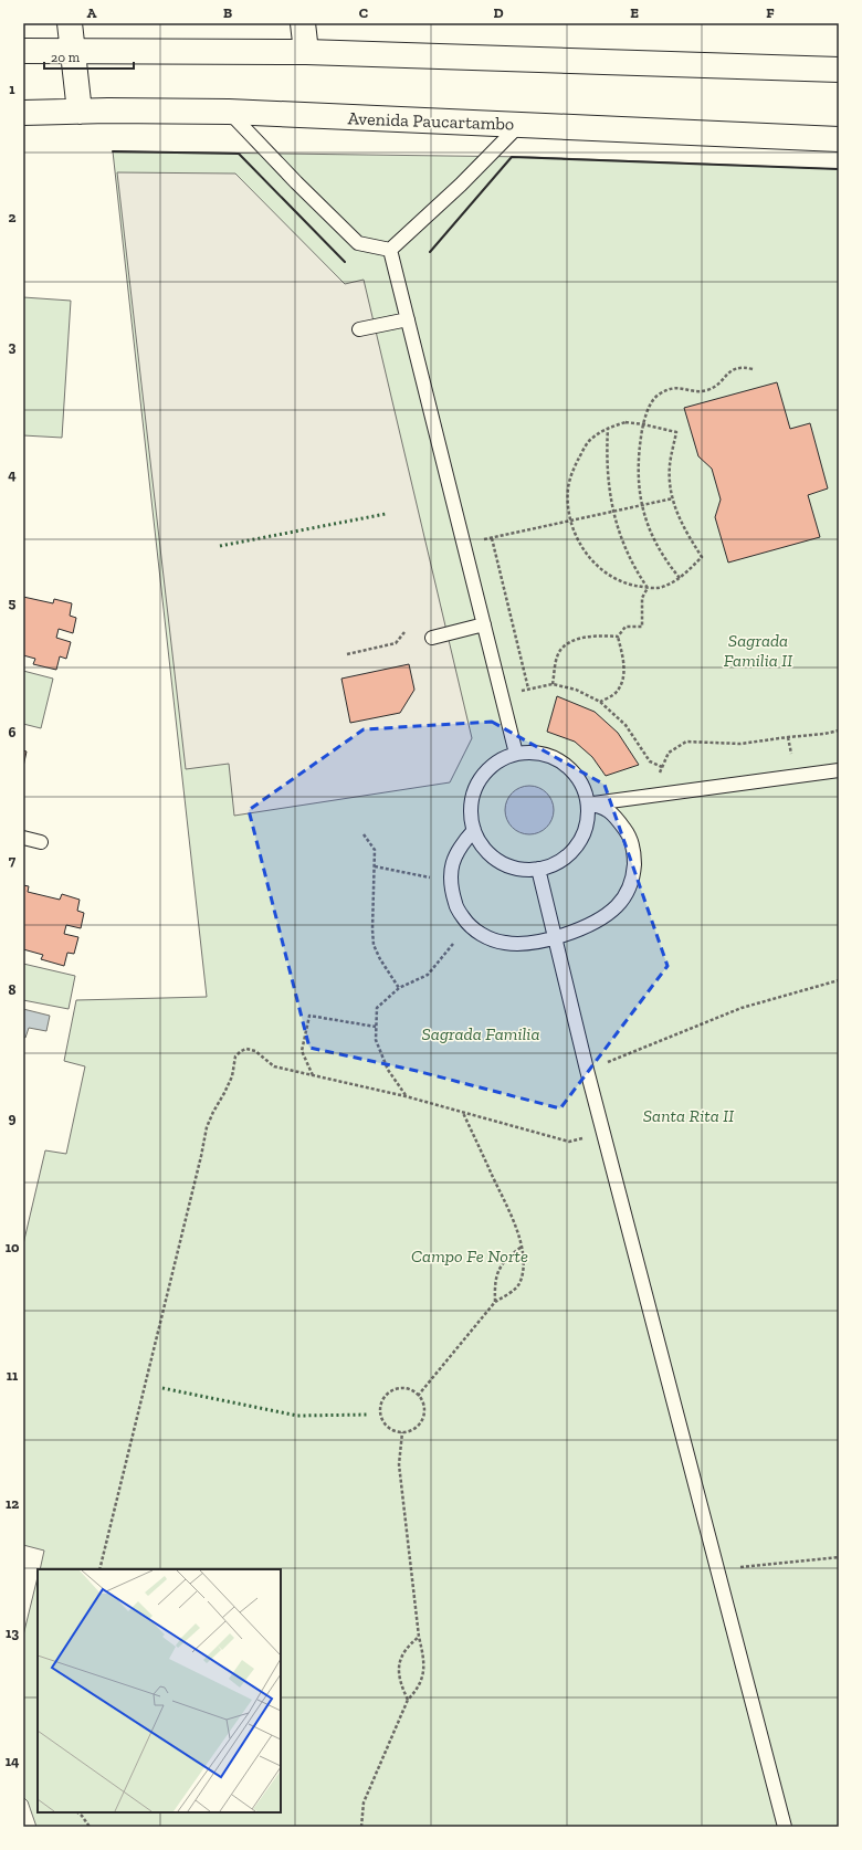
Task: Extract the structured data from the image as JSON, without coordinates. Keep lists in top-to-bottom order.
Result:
{
  "streets": {
    "main road": ["Avenida Paucartambo"]
  },
  "parks": [
    "Sagrada Familia II",
    "Sagrada Familia",
    "Santa Rita II",
    "Campo Fe Norte"
  ],
  "scale_bar": "20 m",
  "grid": {
    "columns": [
      "A",
      "B",
      "C",
      "D",
      "E",
      "F"
    ],
    "rows": [
      "1",
      "2",
      "3",
      "4",
      "5",
      "6",
      "7",
      "8",
      "9",
      "10",
      "11",
      "12",
      "13",
      "14"
    ]
  }
}
